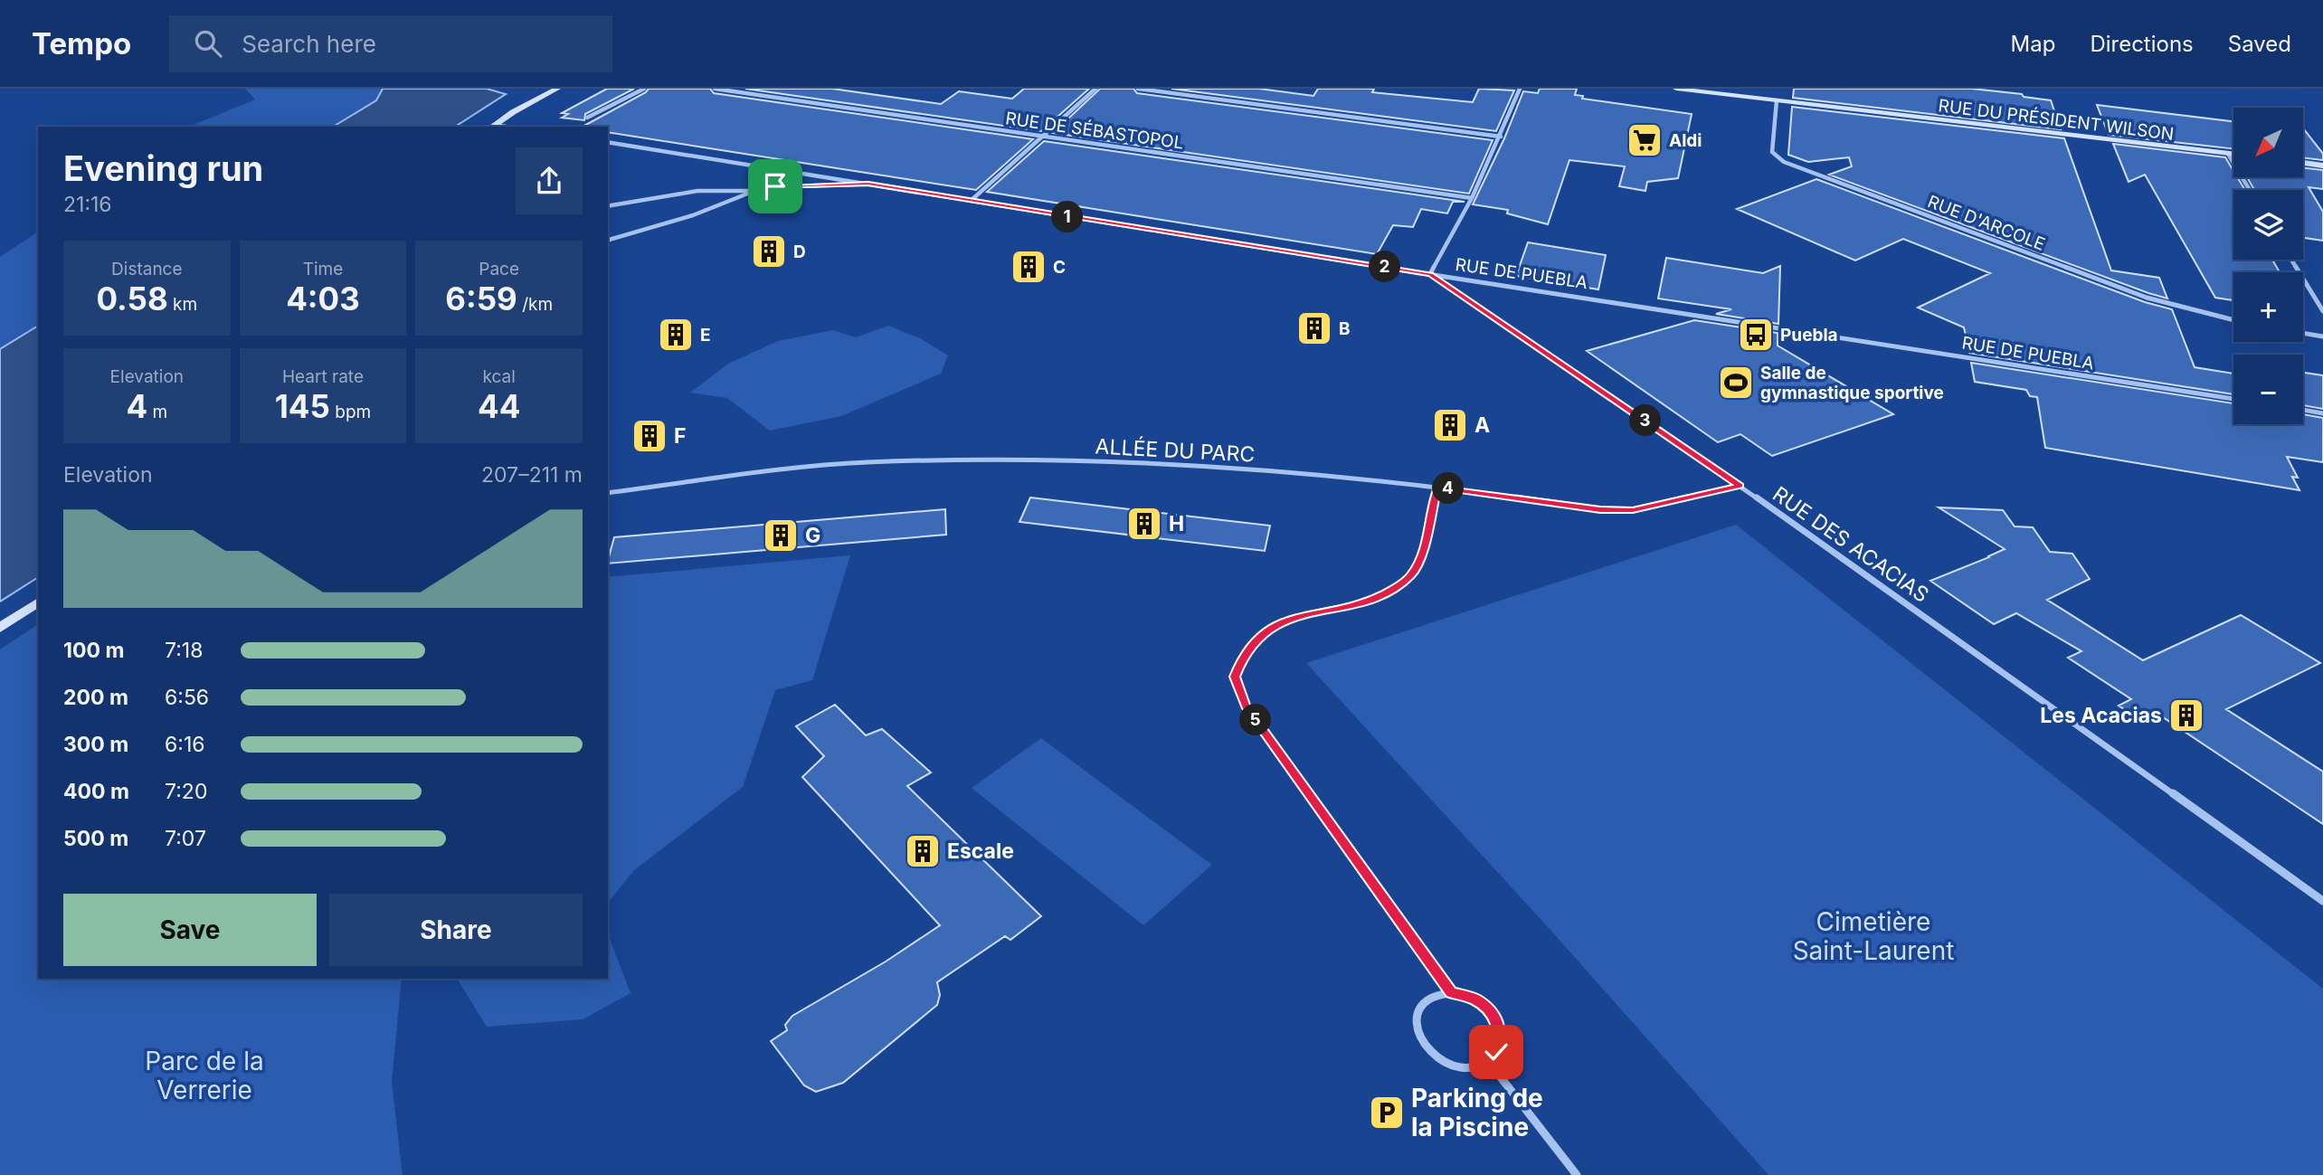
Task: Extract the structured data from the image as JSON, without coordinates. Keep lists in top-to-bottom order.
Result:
{
  "streets": {
    "main road": ["RUE DU PRÉSIDENT WILSON"],
    "street": [
      "RUE DE SÉBASTOPOL",
      "RUE D'ARCOLE",
      "RUE DE PUEBLA",
      "ALLÉE DU PARC",
      "RUE DES ACACIAS"
    ]
  },
  "crossings": [
    ["RUE DU PRÉSIDENT WILSON", "RUE D'ARCOLE"],
    ["RUE DE PUEBLA", "RUE DES ACACIAS"],
    ["ALLÉE DU PARC", "RUE DES ACACIAS"]
  ],
  "parks": ["Cimetière Saint-Laurent", "Parc de la Verrerie"],
  "places": {
    "supermarket": ["Aldi"],
    "building": [
      "D",
      "C",
      "B",
      "E",
      "A",
      "F",
      "H",
      "G",
      "Les Acacias",
      "Escale"
    ],
    "bus stop": ["Puebla"],
    "sports": ["Salle de gymnastique sportive"],
    "parking": ["Parking de la Piscine"]
  },
  "north": "bottom left",
  "page": {
    "header": "Tempo",
    "search": "Search here",
    "nav": ["Map", "Directions", "Saved"],
    "map_buttons": ["+", "−"],
    "heading": ["Evening run", "21:16"],
    "pins": [
      "1",
      "2",
      "3",
      "4",
      "5"
    ],
    "stats": [
      ["Distance", "0.58 km"],
      ["Time", "4:03"],
      ["Pace", "6:59 /km"],
      ["Elevation", "4 m"],
      ["Heart rate", "145 bpm"],
      ["kcal", "44"]
    ],
    "chart": ["Elevation", "207–211 m"],
    "list": [
      {
        "name": "100 m",
        "note": "7:18"
      },
      {
        "name": "200 m",
        "note": "6:56"
      },
      {
        "name": "300 m",
        "note": "6:16"
      },
      {
        "name": "400 m",
        "note": "7:20"
      },
      {
        "name": "500 m",
        "note": "7:07"
      }
    ],
    "buttons": ["Save", "Share"]
  }
}
